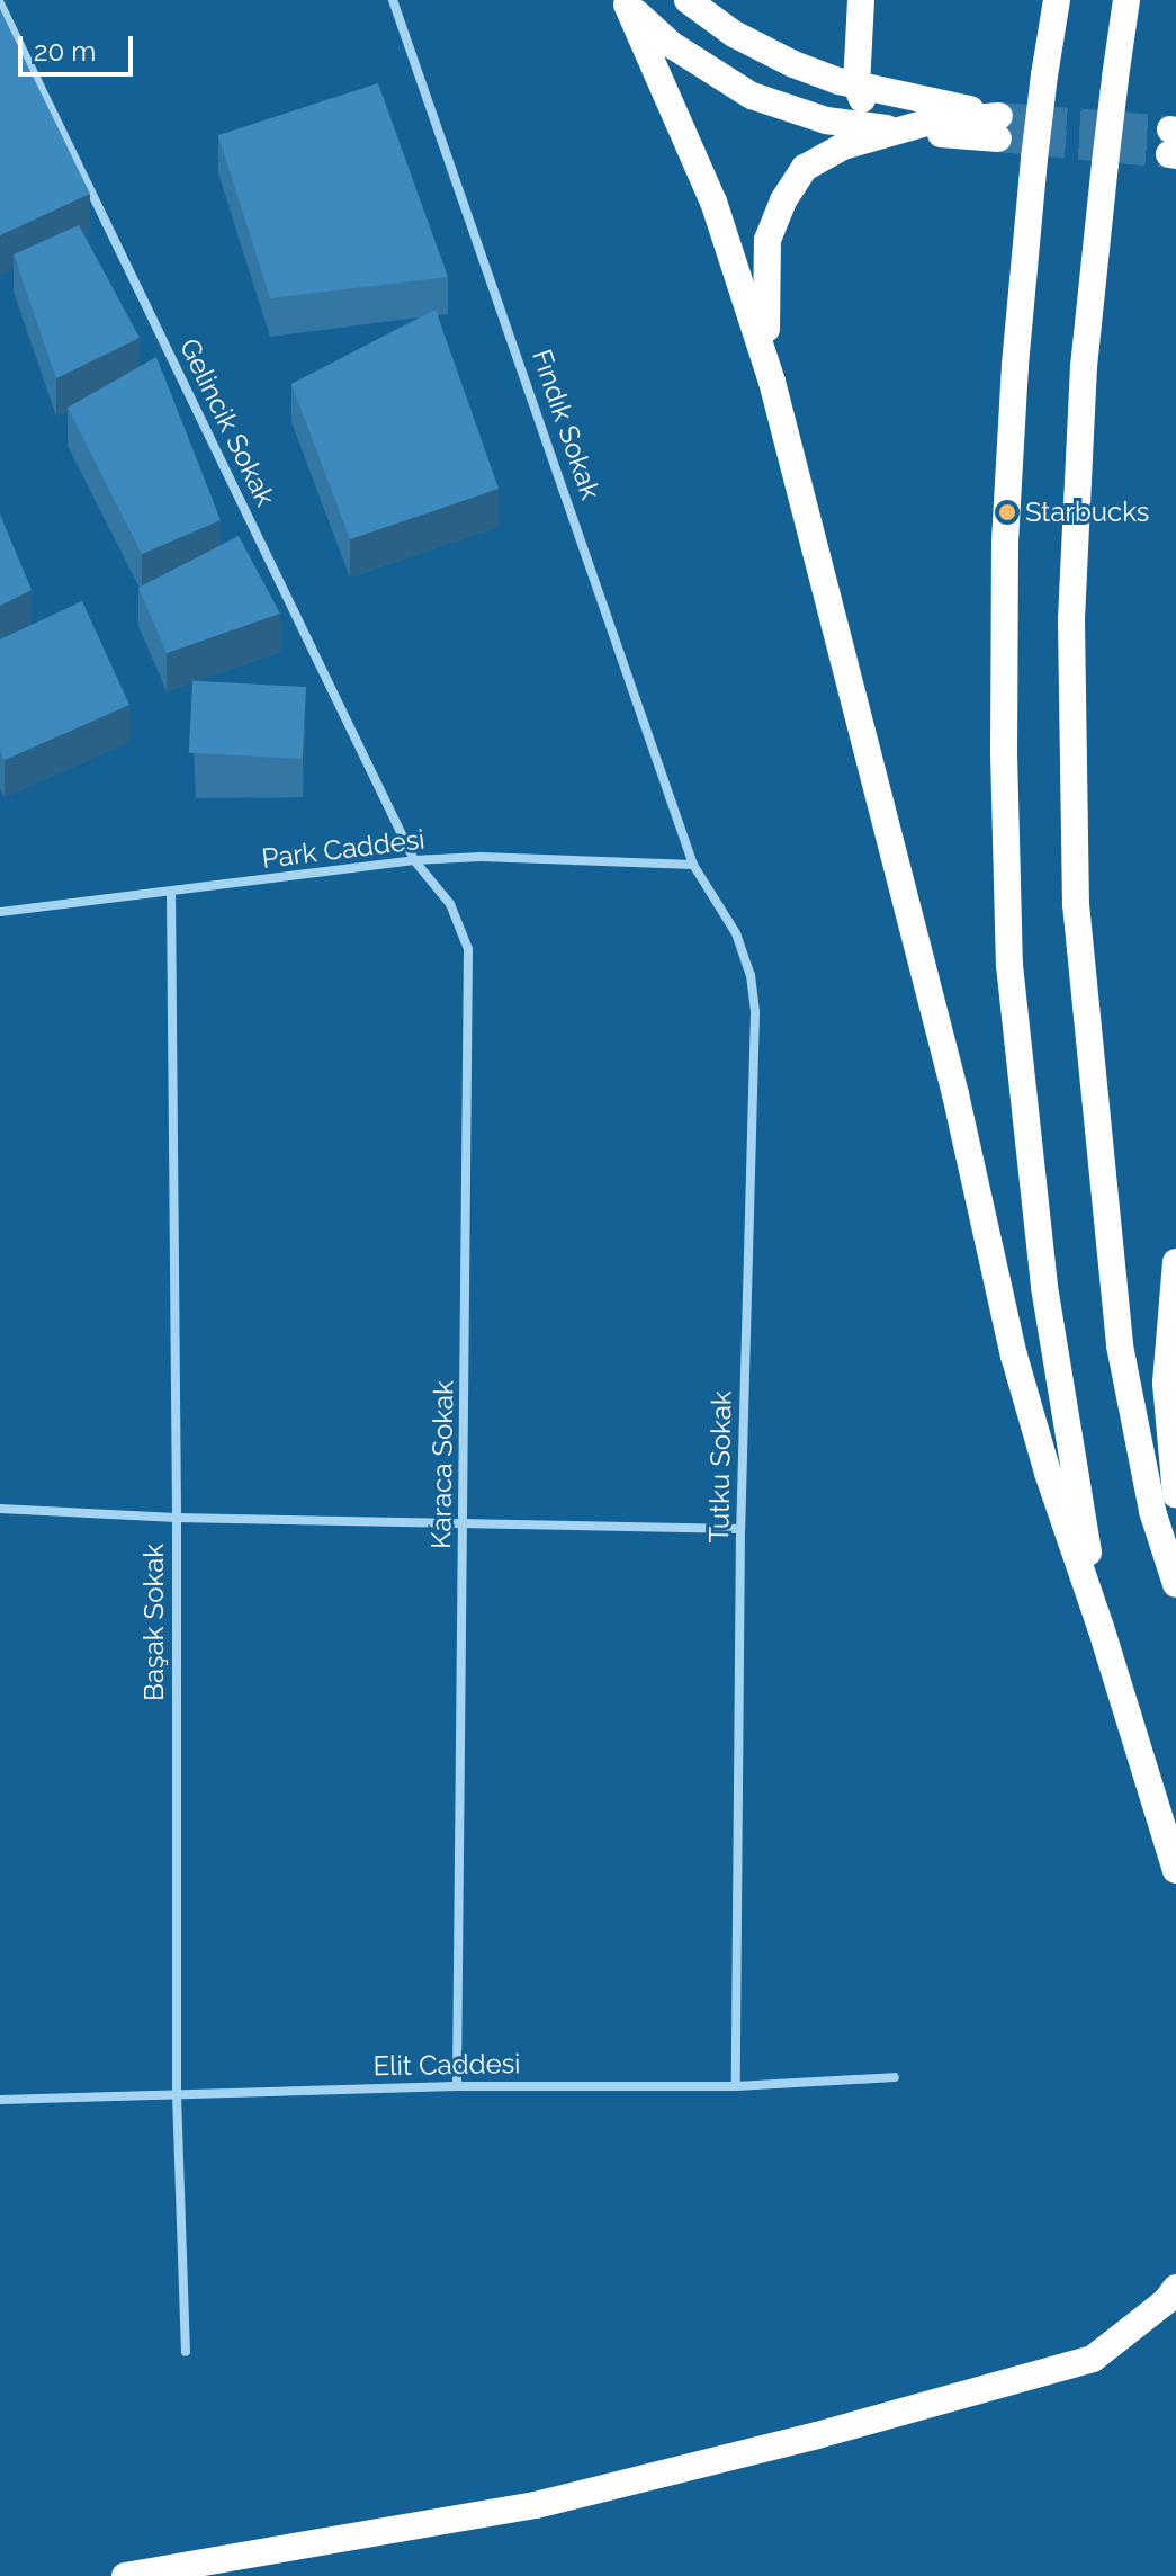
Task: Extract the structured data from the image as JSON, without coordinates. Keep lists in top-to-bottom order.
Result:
{
  "streets": {
    "street": [
      "Gelincik Sokak",
      "Fındık Sokak",
      "Park Caddesi",
      "Karaca Sokak",
      "Tutku Sokak",
      "Başak Sokak",
      "Elit Caddesi"
    ]
  },
  "crossings": [
    ["Gelincik Sokak", "Park Caddesi"],
    ["Gelincik Sokak", "Karaca Sokak"],
    ["Fındık Sokak", "Park Caddesi"],
    ["Fındık Sokak", "Tutku Sokak"],
    ["Park Caddesi", "Karaca Sokak"],
    ["Park Caddesi", "Tutku Sokak"],
    ["Park Caddesi", "Başak Sokak"],
    ["Karaca Sokak", "Elit Caddesi"],
    ["Tutku Sokak", "Elit Caddesi"],
    ["Başak Sokak", "Elit Caddesi"]
  ],
  "places": ["Starbucks"],
  "scale_bar": "20 m"
}
